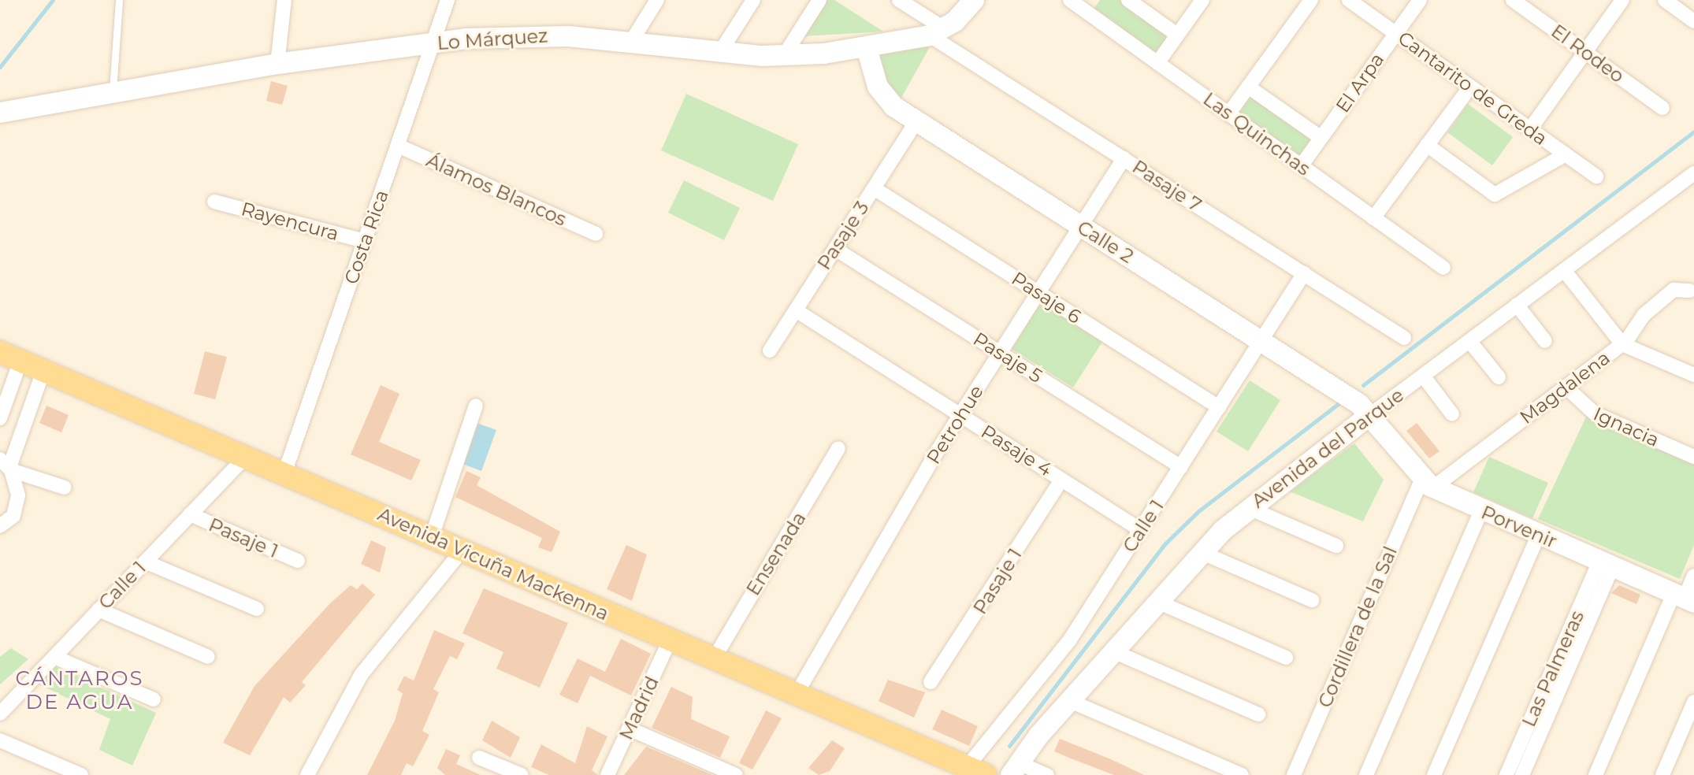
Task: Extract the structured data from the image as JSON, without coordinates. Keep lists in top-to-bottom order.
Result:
{
  "streets": {
    "main road": ["Avenida Vicuña Mackenna"],
    "street": [
      "Lo Márquez",
      "El Rodeo",
      "El Arpa",
      "Cantarito de Greda",
      "Las Quinchas",
      "Pasaje 7",
      "Álamos Blancos",
      "Rayencura",
      "Pasaje 3",
      "Costa Rica",
      "Calle 2",
      "Pasaje 6",
      "Pasaje 5",
      "Magdalena",
      "Petrohue",
      "Ignacia",
      "Avenida del Parque",
      "Pasaje 4",
      "Calle 1",
      "Porvenir",
      "Pasaje 1",
      "Ensenada",
      "Cordillera de la Sal",
      "Las Palmeras",
      "Madrid"
    ]
  },
  "crossings": [
    ["Lo Márquez", "Pasaje 7"],
    ["Lo Márquez", "Costa Rica"],
    ["Lo Márquez", "Calle 2"],
    ["El Arpa", "Cantarito de Greda"],
    ["El Arpa", "Las Quinchas"],
    ["Pasaje 7", "Petrohue"],
    ["Pasaje 7", "Calle 1"],
    ["Álamos Blancos", "Costa Rica"],
    ["Rayencura", "Costa Rica"],
    ["Pasaje 3", "Calle 2"],
    ["Pasaje 3", "Pasaje 6"],
    ["Pasaje 3", "Pasaje 5"],
    ["Pasaje 3", "Pasaje 4"],
    ["Costa Rica", "Avenida Vicuña Mackenna"],
    ["Calle 2", "Petrohue"],
    ["Calle 2", "Avenida del Parque"],
    ["Calle 2", "Calle 1"],
    ["Calle 2", "Porvenir"],
    ["Pasaje 6", "Petrohue"],
    ["Pasaje 6", "Calle 1"],
    ["Pasaje 5", "Petrohue"],
    ["Pasaje 5", "Calle 1"],
    ["Magdalena", "Ignacia"],
    ["Magdalena", "Porvenir"],
    ["Magdalena", "Cordillera de la Sal"],
    ["Petrohue", "Pasaje 4"],
    ["Petrohue", "Avenida Vicuña Mackenna"],
    ["Avenida del Parque", "Porvenir"],
    ["Pasaje 4", "Calle 1"],
    ["Pasaje 4", "Pasaje 1"],
    ["Calle 1", "Pasaje 1"],
    ["Calle 1", "Avenida Vicuña Mackenna"],
    ["Porvenir", "Cordillera de la Sal"],
    ["Porvenir", "Las Palmeras"],
    ["Ensenada", "Avenida Vicuña Mackenna"],
    ["Avenida Vicuña Mackenna", "Madrid"]
  ],
  "districts": ["CÁNTAROS DE AGUA"]
}
